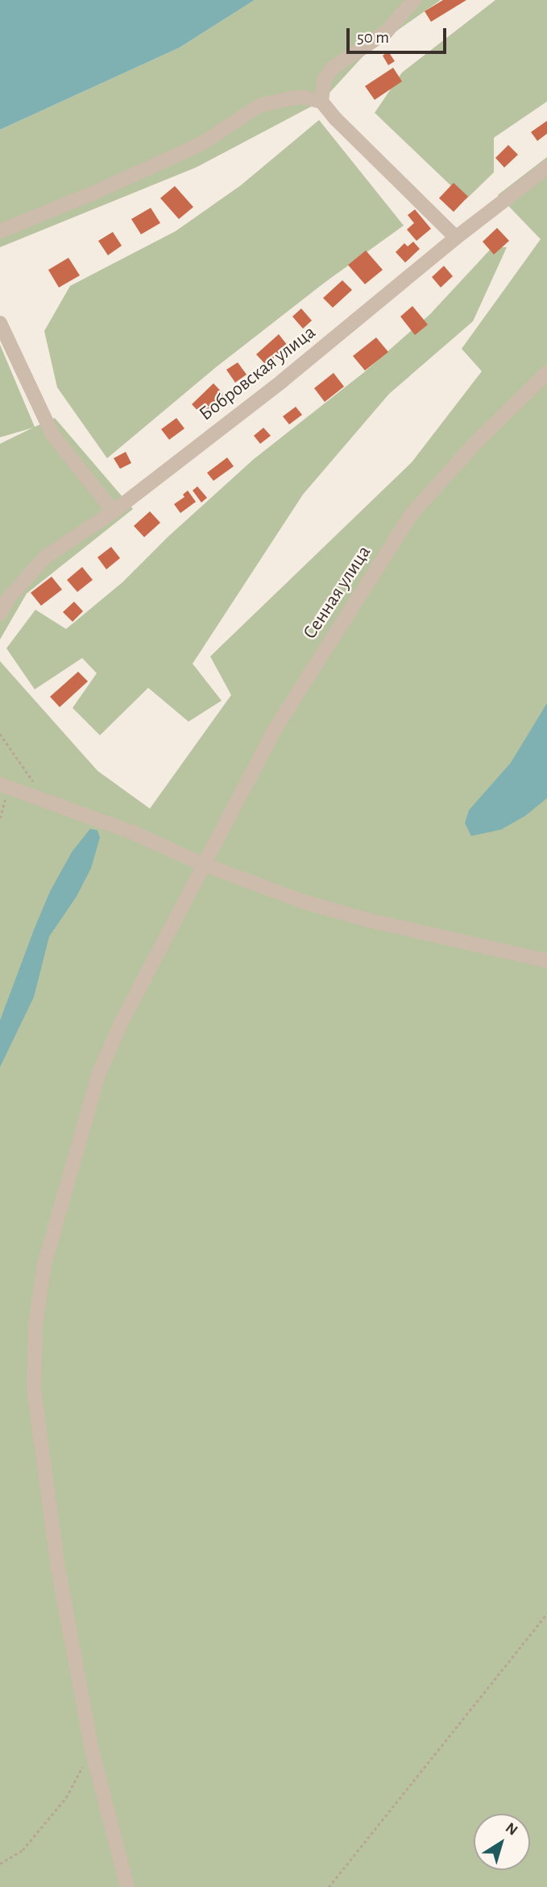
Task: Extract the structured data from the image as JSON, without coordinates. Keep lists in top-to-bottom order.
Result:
{
  "streets": {
    "street": ["Бобровская улица", "Сенная улица"]
  },
  "scale_bar": "50 m",
  "north": "top right"
}
